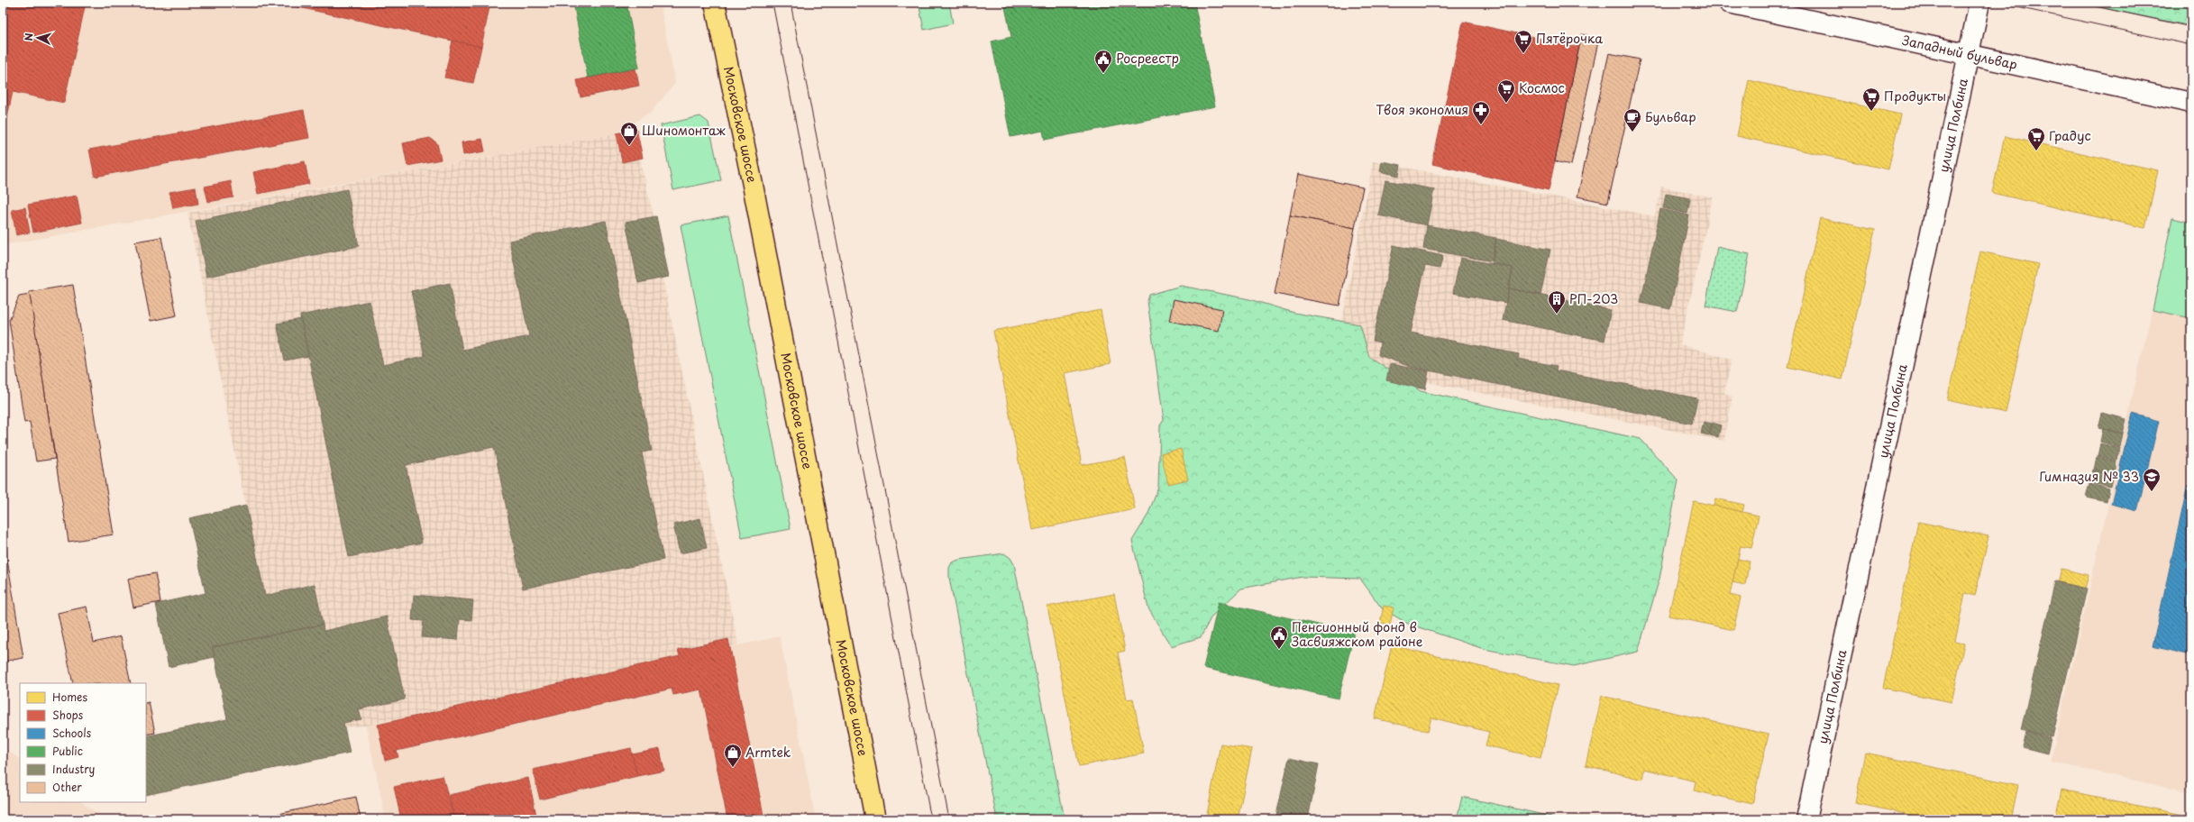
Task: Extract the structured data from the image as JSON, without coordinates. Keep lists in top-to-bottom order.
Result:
{
  "streets": {
    "main road": ["Московское шоссе"],
    "street": ["Западный бульвар", "улица Полбина"]
  },
  "crossings": [
    ["Западный бульвар", "улица Полбина"]
  ],
  "places": {
    "supermarket": [
      "Пятёрочка",
      "Космос",
      "Продукты",
      "Градус"
    ],
    "public building": ["Росреестр", "Пенсионный фонд в Засвияжском районе"],
    "pharmacy": ["Твоя экономия"],
    "cafe": ["Бульвар"],
    "shop": ["Шиномонтаж", "Armtek"],
    "building": ["РП-203"],
    "school or university": ["Гимназия № 33"]
  },
  "legend": [
    "Homes",
    "Shops",
    "Schools",
    "Public",
    "Industry",
    "Other"
  ],
  "north": "left"
}
